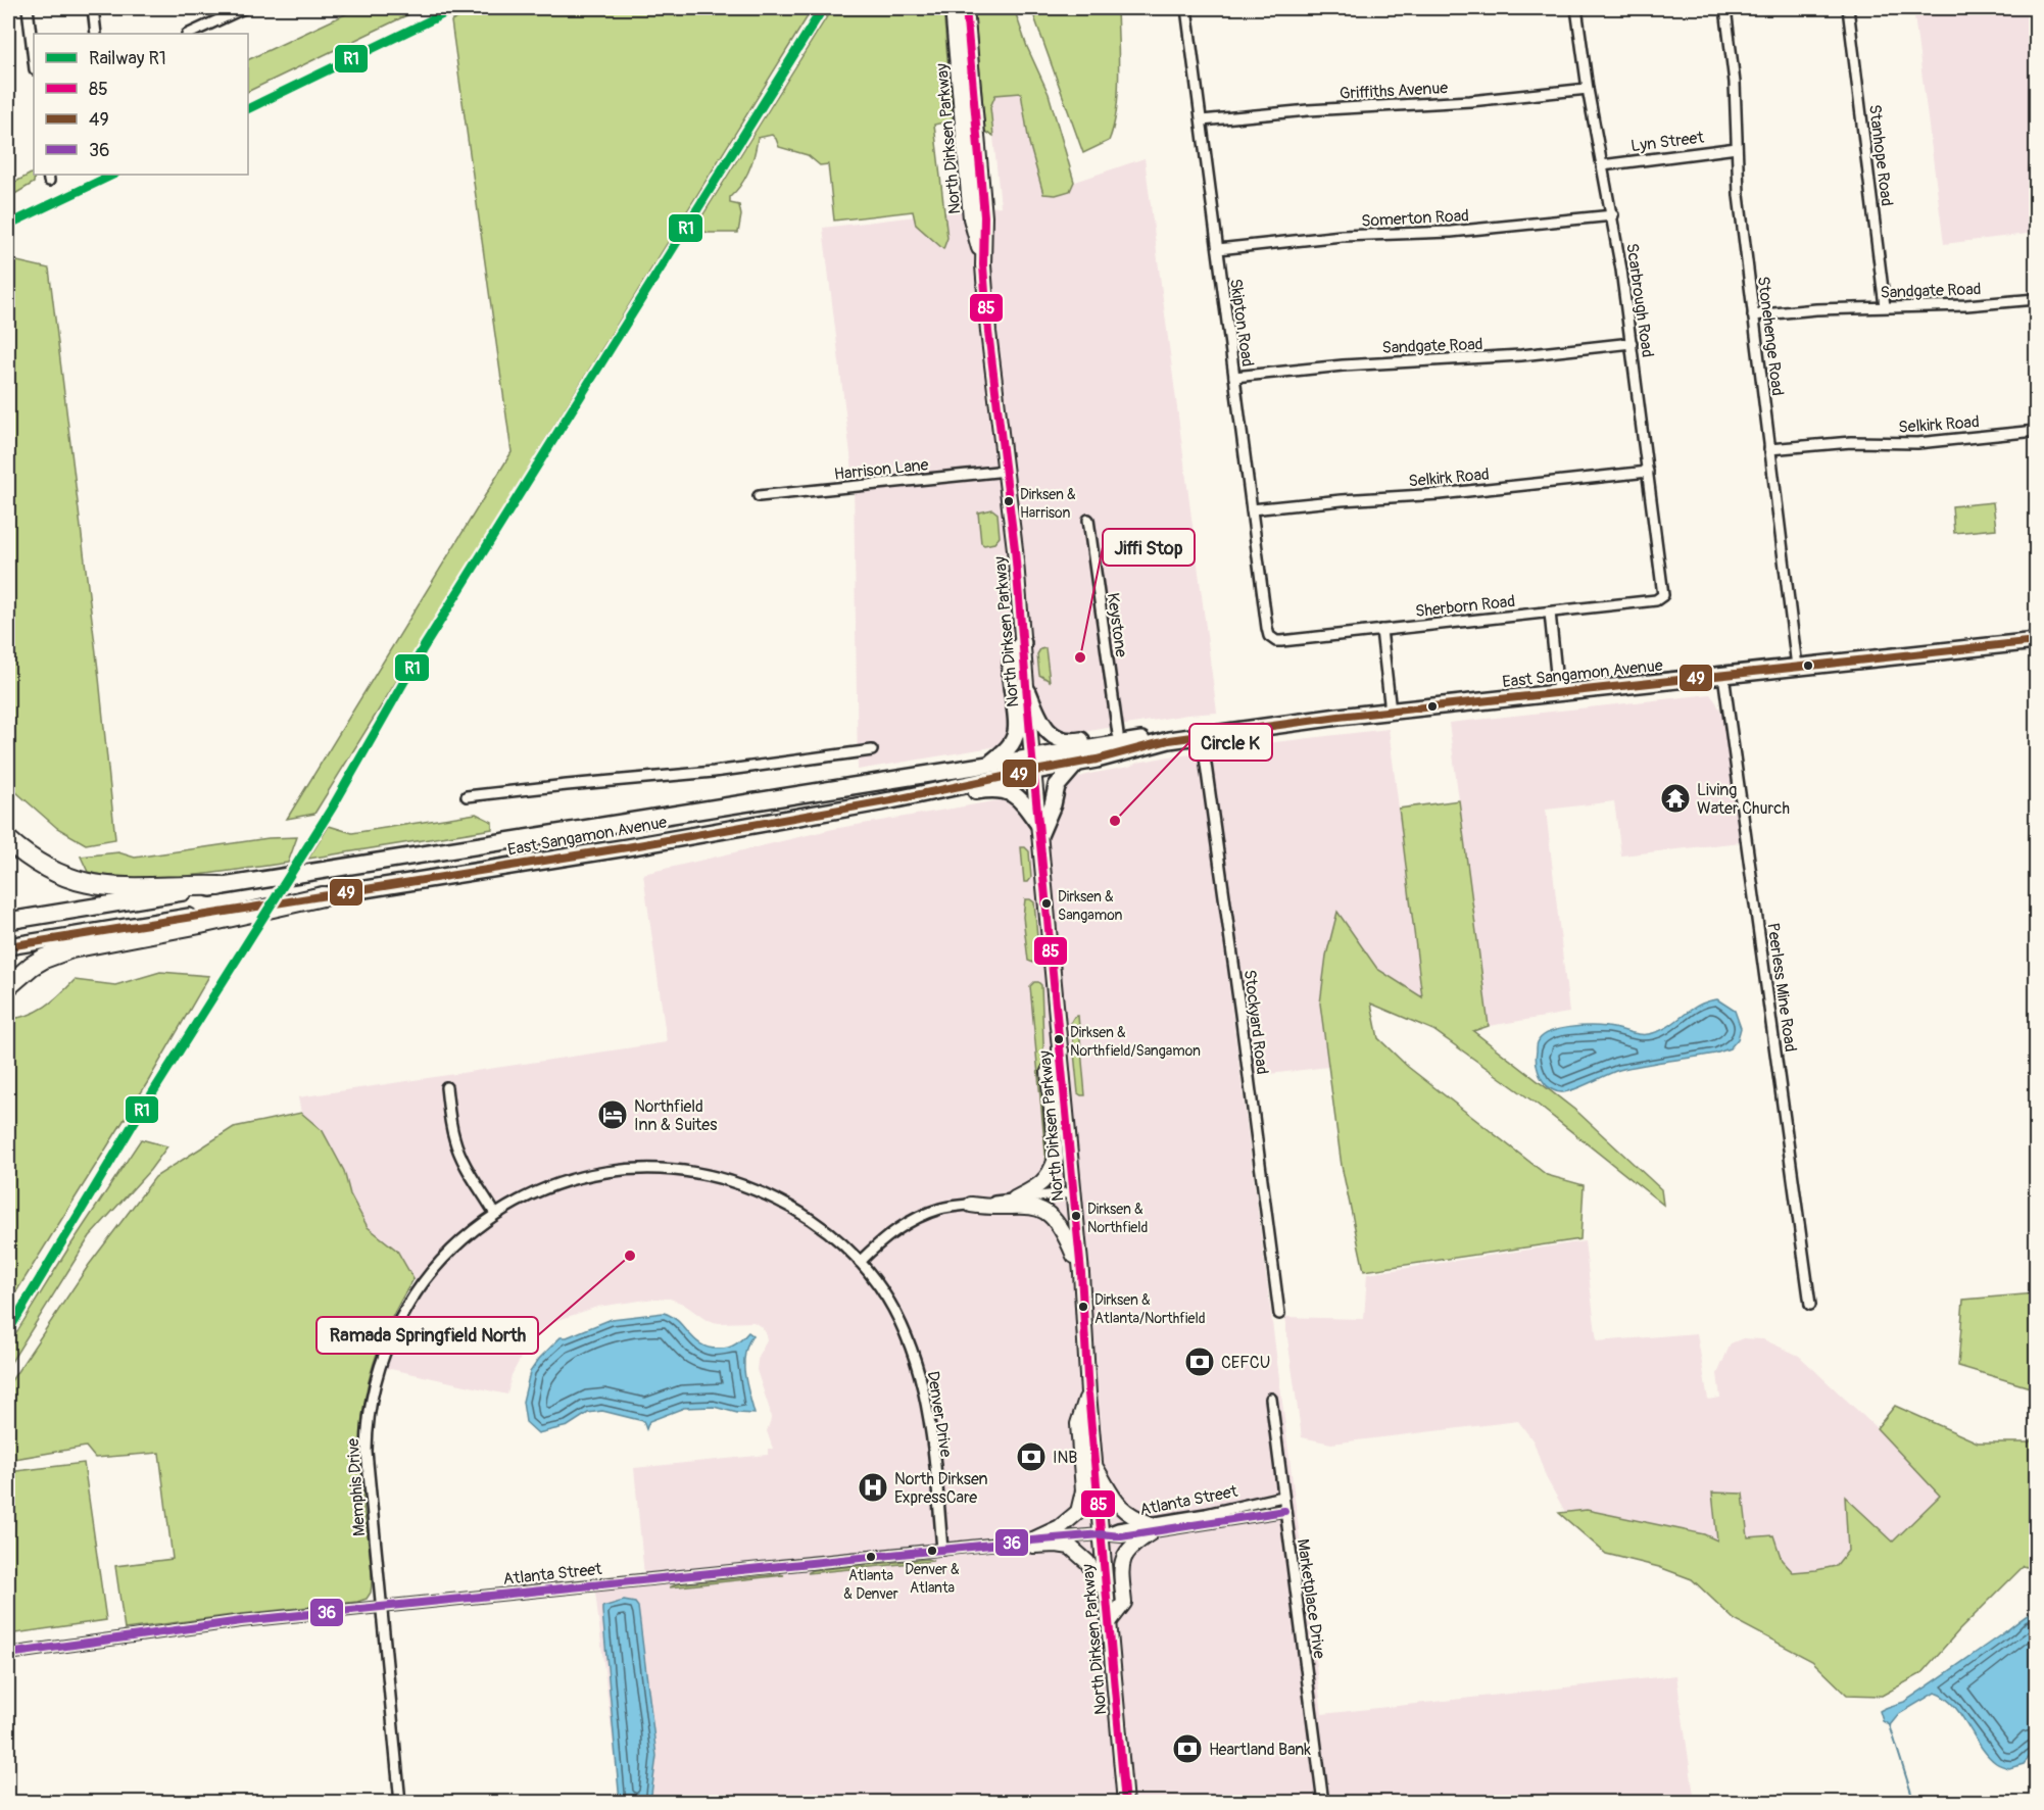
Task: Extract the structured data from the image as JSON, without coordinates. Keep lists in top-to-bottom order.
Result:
{
  "streets": {
    "main road": ["East Sangamon Avenue"],
    "street": [
      "Griffiths Avenue",
      "North Dirksen Parkway",
      "Lyn Street",
      "Stanhope Road",
      "Somerton Road",
      "Sandgate Road",
      "Scarbrough Road",
      "Skipton Road",
      "Stonehenge Road",
      "Selkirk Road",
      "Harrison Lane",
      "Sherborn Road",
      "Keystone",
      "Peerless Mine Road",
      "Stockyard Road",
      "Denver Drive",
      "Memphis Drive",
      "Atlanta Street",
      "Marketplace Drive"
    ]
  },
  "crossings": [
    ["Griffiths Avenue", "Scarbrough Road"],
    ["Griffiths Avenue", "Skipton Road"],
    ["North Dirksen Parkway", "Harrison Lane"],
    ["North Dirksen Parkway", "East Sangamon Avenue"],
    ["North Dirksen Parkway", "Atlanta Street"],
    ["Lyn Street", "Scarbrough Road"],
    ["Lyn Street", "Stonehenge Road"],
    ["Stanhope Road", "Sandgate Road"],
    ["Somerton Road", "Scarbrough Road"],
    ["Somerton Road", "Skipton Road"],
    ["Sandgate Road", "Scarbrough Road"],
    ["Sandgate Road", "Skipton Road"],
    ["Sandgate Road", "Stonehenge Road"],
    ["Scarbrough Road", "Selkirk Road"],
    ["Scarbrough Road", "Sherborn Road"],
    ["Skipton Road", "Selkirk Road"],
    ["Skipton Road", "Sherborn Road"],
    ["Stonehenge Road", "Selkirk Road"],
    ["Stonehenge Road", "East Sangamon Avenue"],
    ["East Sangamon Avenue", "Peerless Mine Road"],
    ["East Sangamon Avenue", "Stockyard Road"],
    ["Denver Drive", "Memphis Drive"],
    ["Denver Drive", "Atlanta Street"],
    ["Memphis Drive", "Atlanta Street"],
    ["Atlanta Street", "Marketplace Drive"]
  ],
  "places": {
    "other": [
      "Dirksen & Harrison",
      "Jiffi Stop",
      "Circle K",
      "Dirksen & Sangamon",
      "Dirksen & Northfield/Sangamon",
      "Dirksen & Northfield",
      "Ramada Springfield North",
      "Dirksen & Atlanta/Northfield",
      "Denver & Atlanta",
      "Atlanta & Denver"
    ],
    "temple": ["Living Water Church"],
    "hotel": ["Northfield Inn & Suites"],
    "bank": ["CEFCU", "INB", "Heartland Bank"],
    "hospital": ["North Dirksen ExpressCare"]
  },
  "lines": [
    "rail line R1",
    "transit line 85",
    "transit line 49",
    "transit line 36"
  ],
  "legend": [
    "Railway R1",
    "85",
    "49",
    "36"
  ]
}
